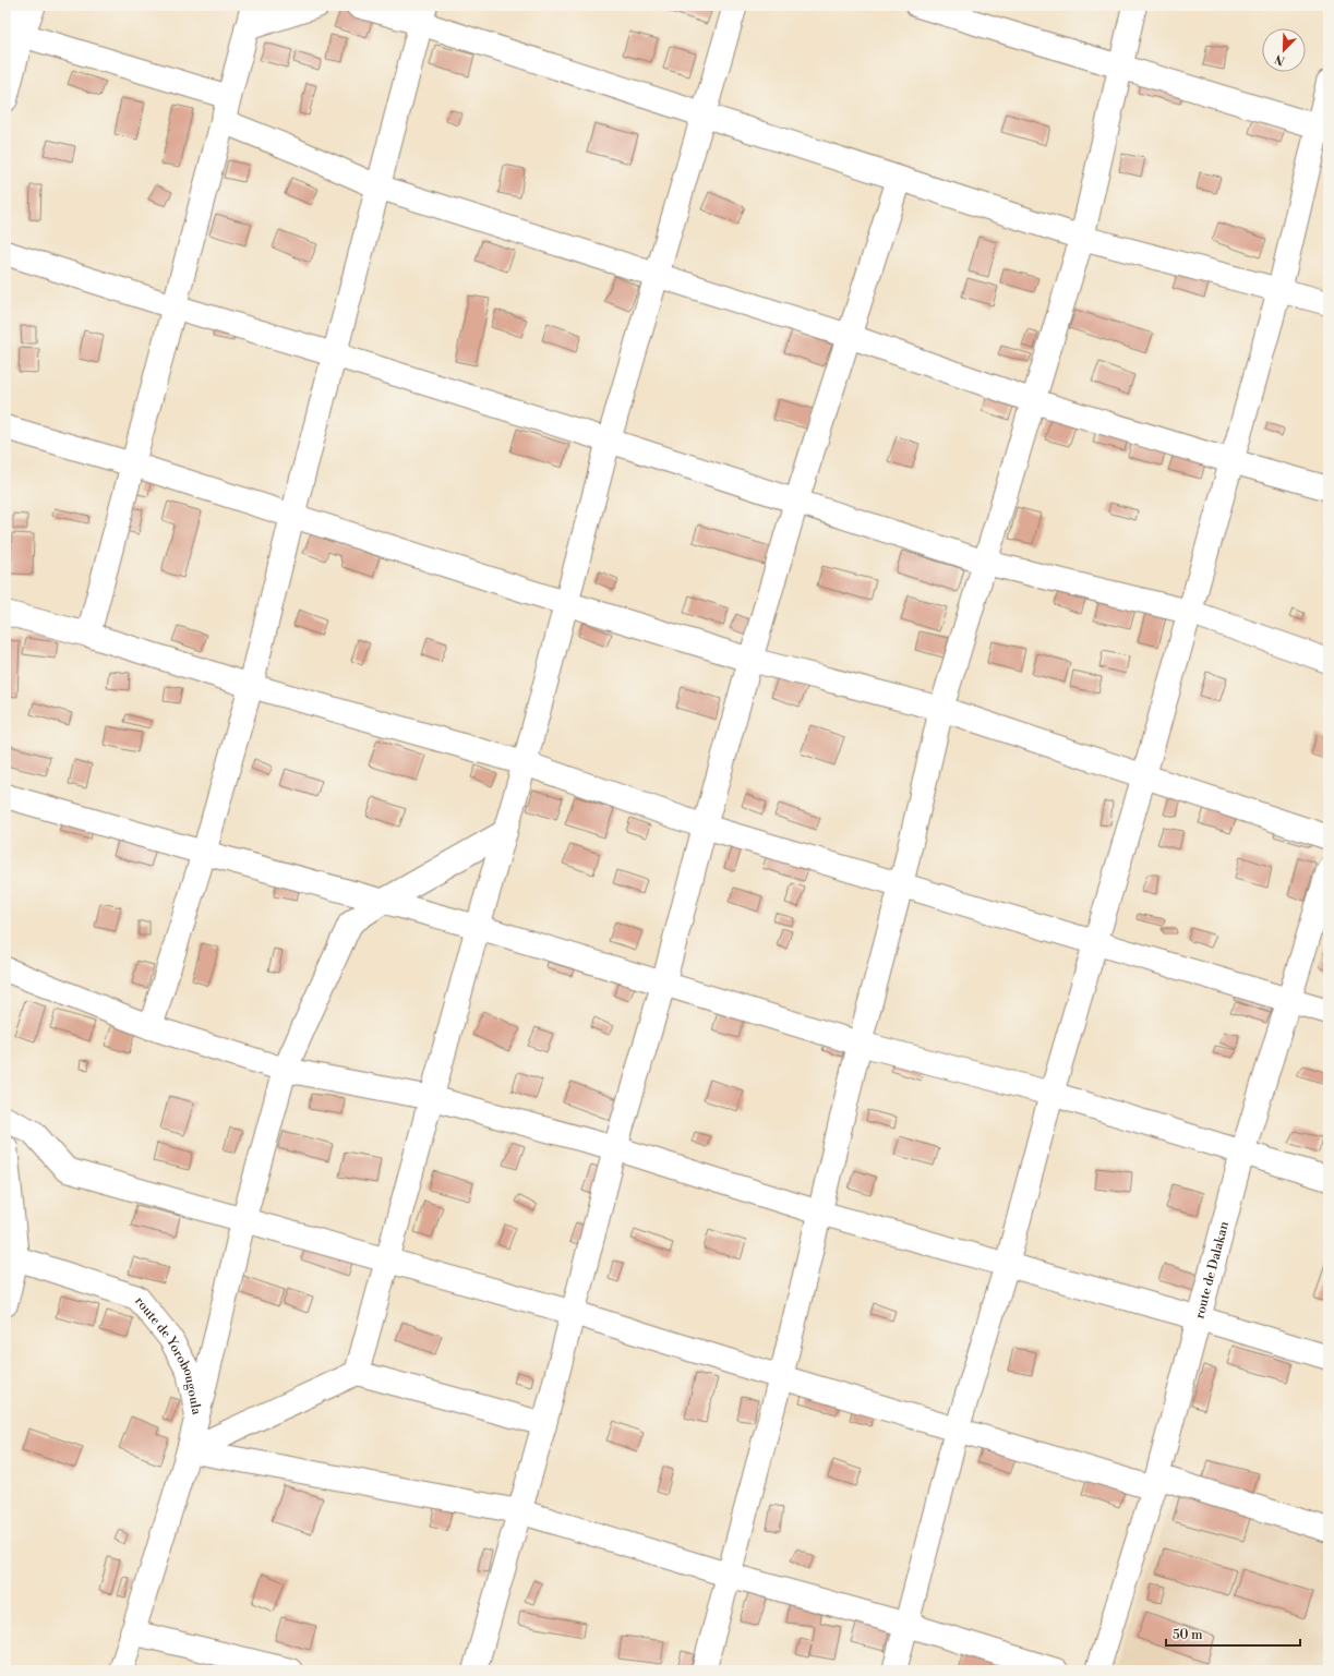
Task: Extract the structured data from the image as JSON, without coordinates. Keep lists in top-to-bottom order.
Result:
{
  "streets": {
    "street": ["route de Dalakan", "route de Yorobougoula"]
  },
  "scale_bar": "50 m",
  "north": "bottom left"
}
